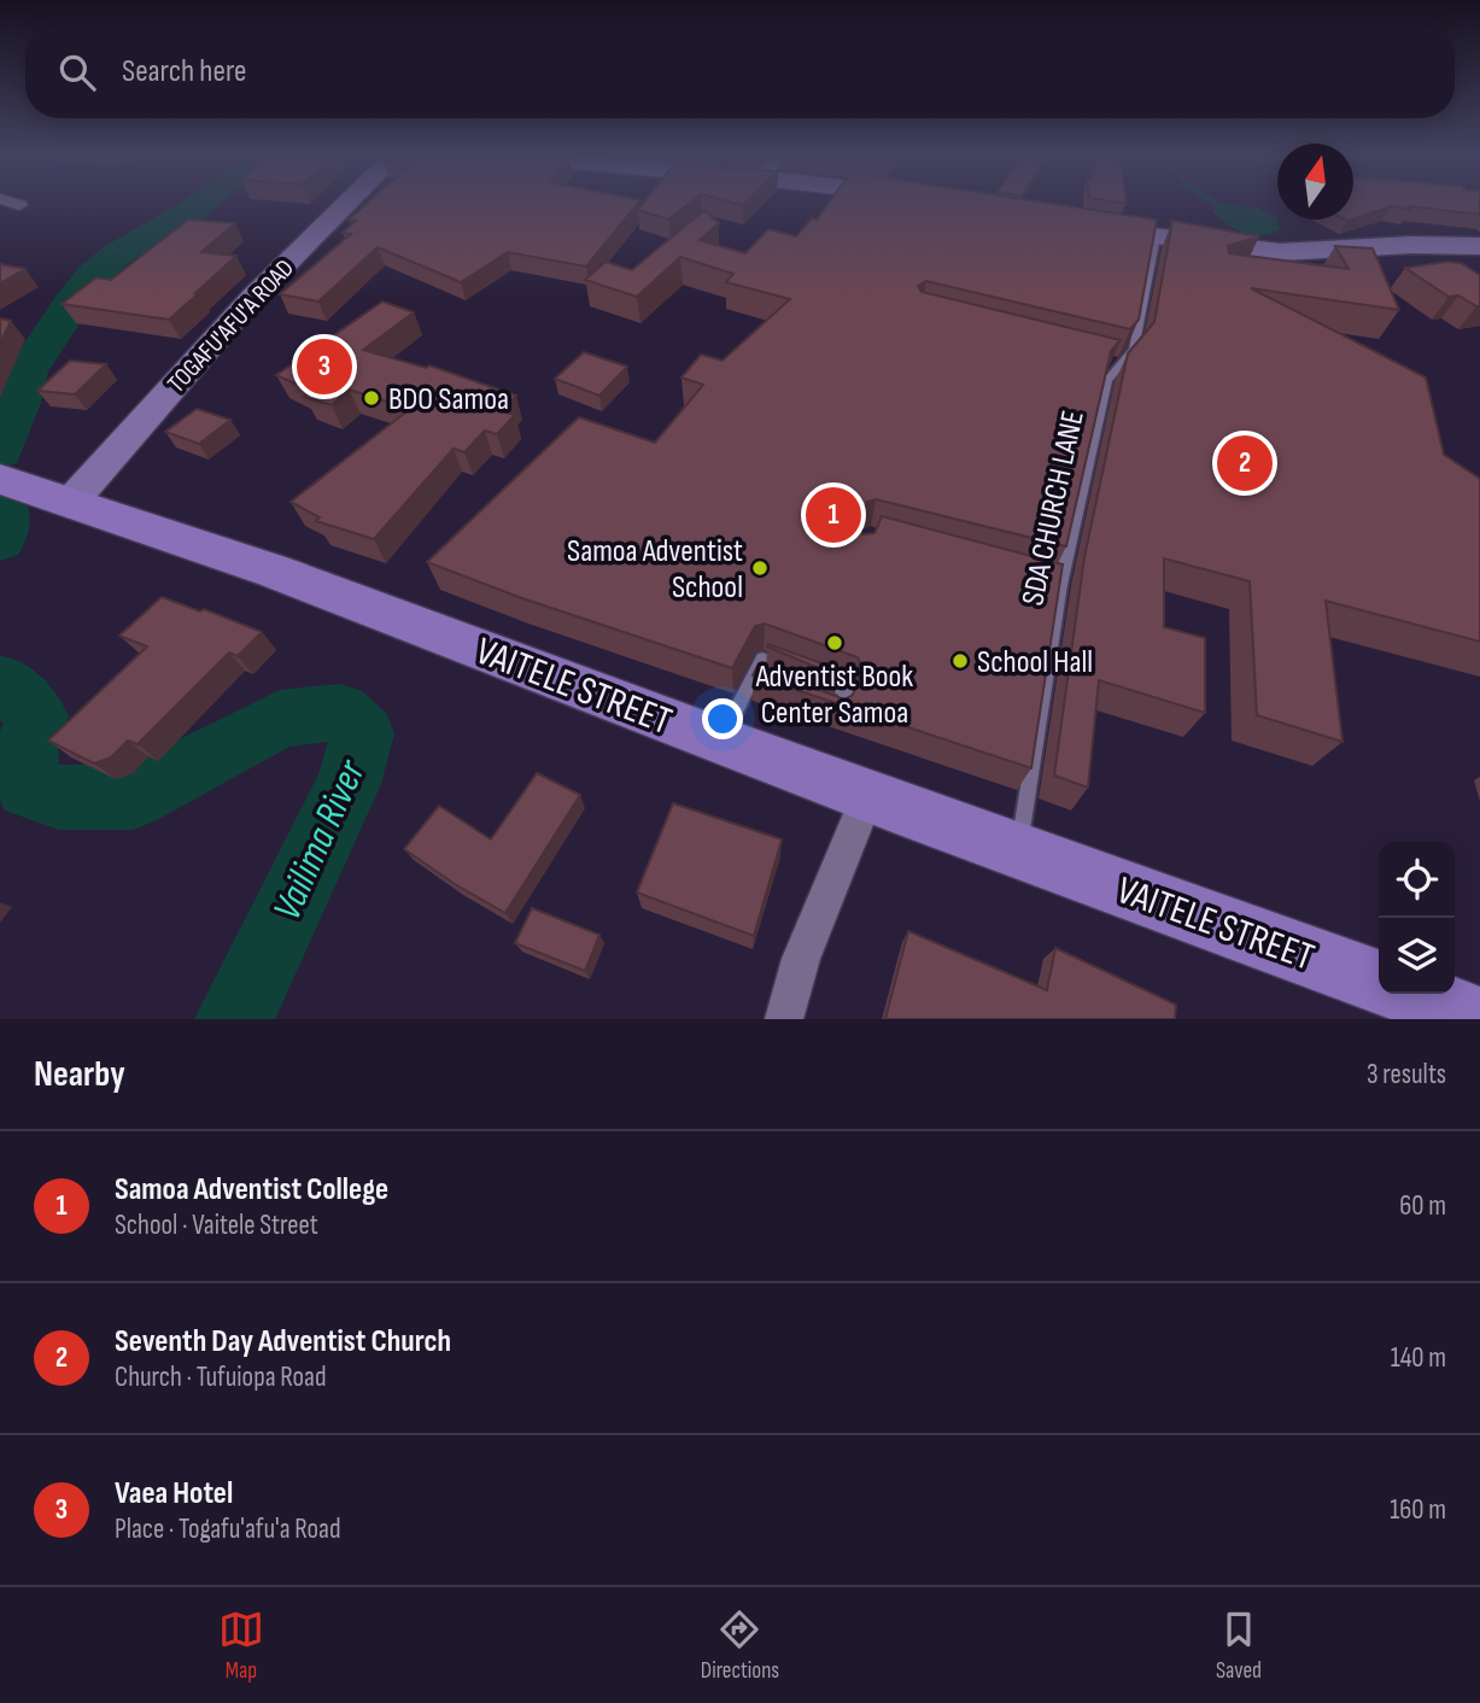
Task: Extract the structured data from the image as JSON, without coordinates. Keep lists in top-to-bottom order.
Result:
{
  "streets": {
    "main road": ["TOGAFU'AFU'A ROAD", "VAITELE STREET"],
    "lane": ["SDA CHURCH LANE"]
  },
  "crossings": [
    ["TOGAFU'AFU'A ROAD", "VAITELE STREET"],
    ["SDA CHURCH LANE", "VAITELE STREET"]
  ],
  "water": ["Vailima River"],
  "places": [
    "BDO Samoa",
    "Samoa Adventist School",
    "Adventist Book Center Samoa",
    "School Hall"
  ],
  "north": "top",
  "page": {
    "search": "Search here",
    "pins": ["3", "2", "1"],
    "heading": ["Nearby", "3 results"],
    "list": [
      {
        "mark": "1",
        "name": "Samoa Adventist College",
        "note": "School · Vaitele Street",
        "value": "60 m"
      },
      {
        "mark": "2",
        "name": "Seventh Day Adventist Church",
        "note": "Church · Tufuiopa Road",
        "value": "140 m"
      },
      {
        "mark": "3",
        "name": "Vaea Hotel",
        "note": "Place · Togafu'afu'a Road",
        "value": "160 m"
      }
    ],
    "nav": ["Map", "Directions", "Saved"]
  }
}
